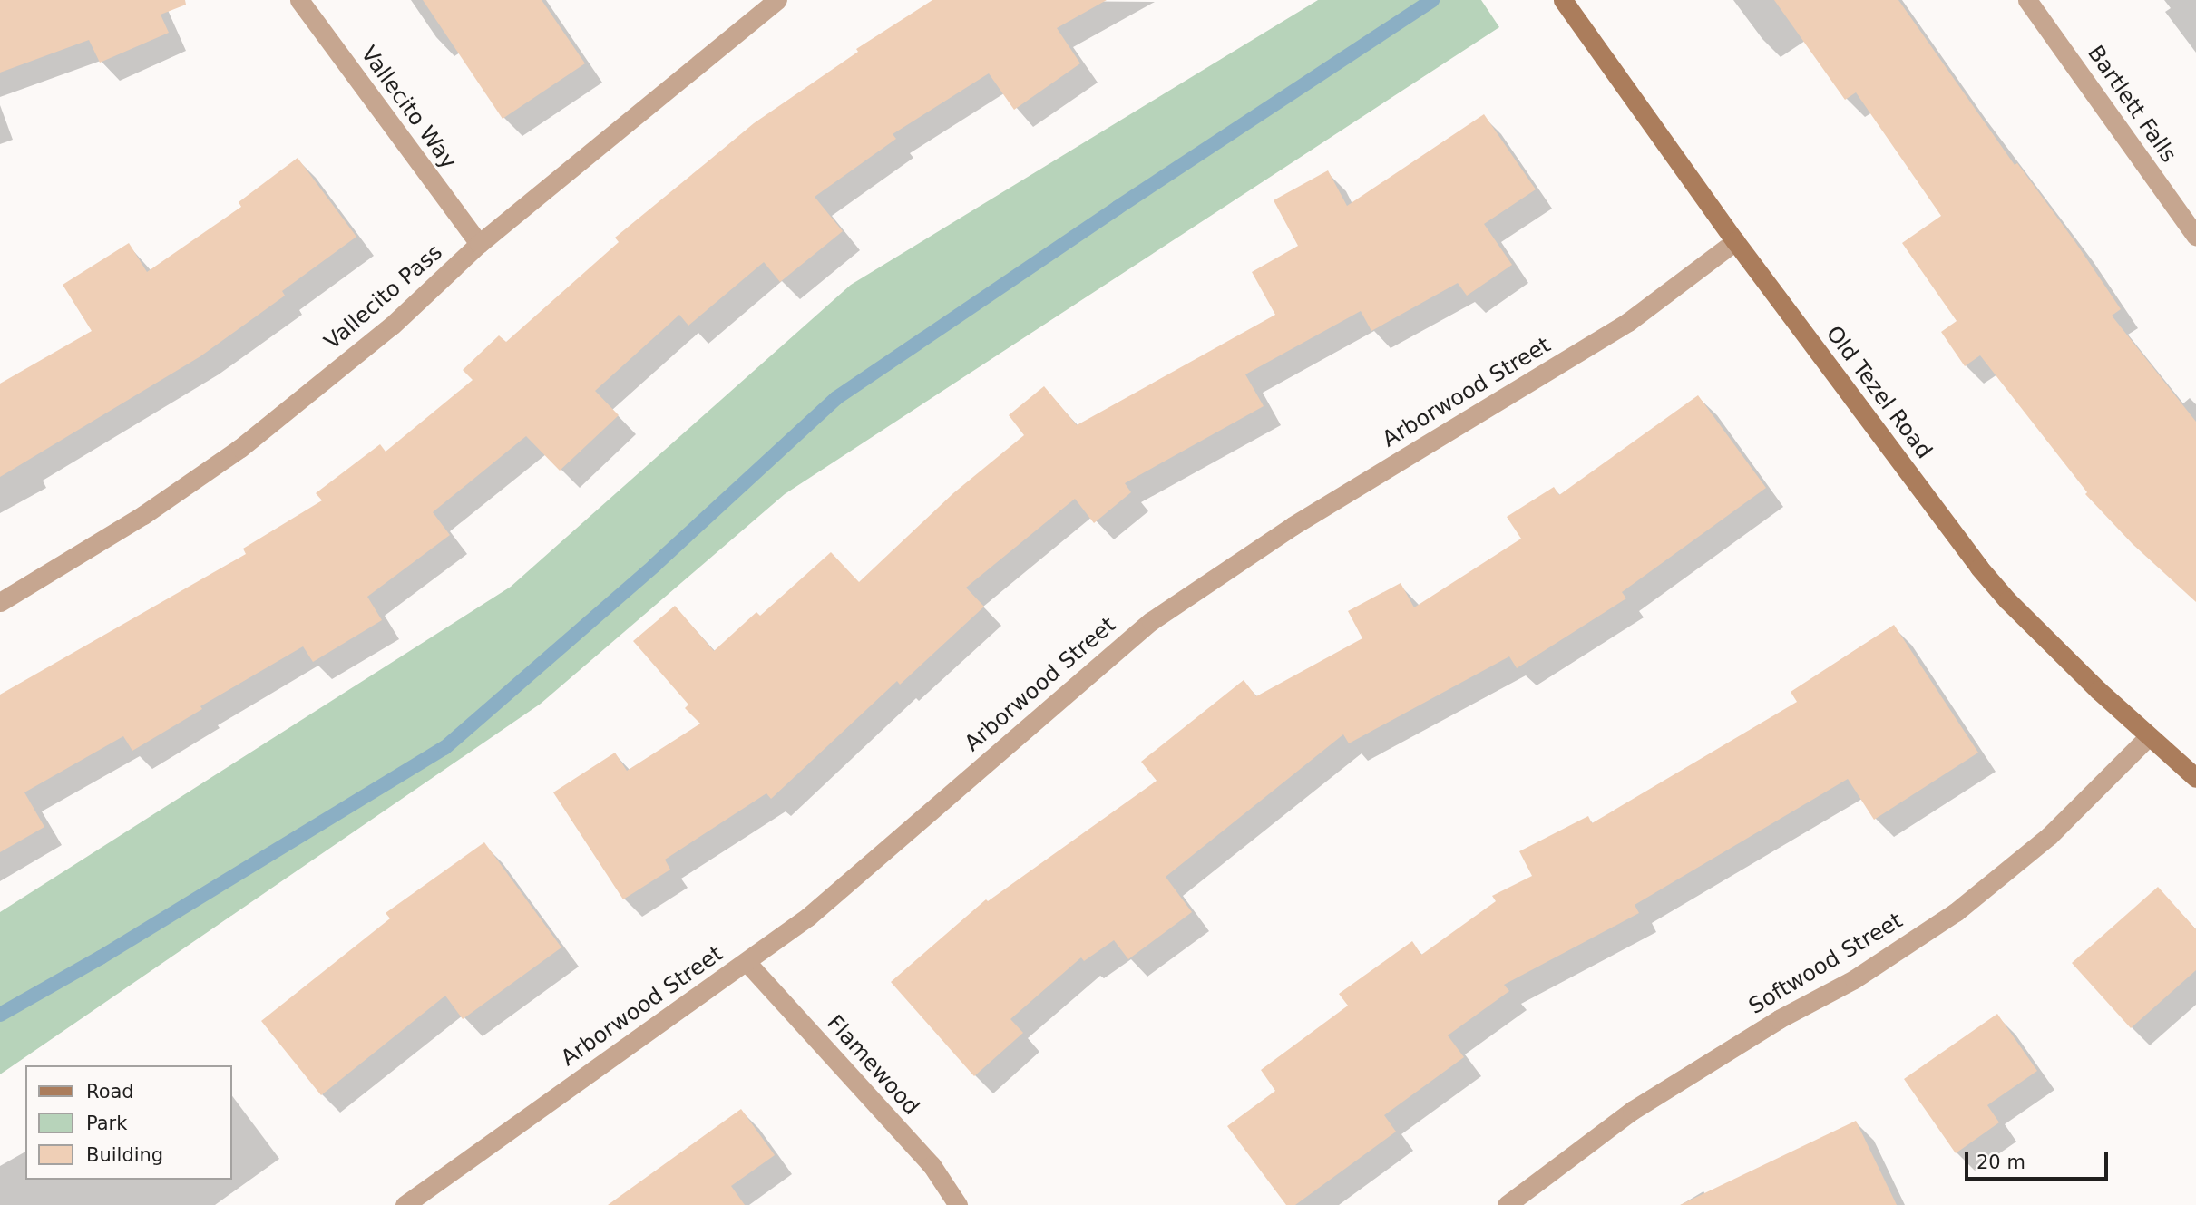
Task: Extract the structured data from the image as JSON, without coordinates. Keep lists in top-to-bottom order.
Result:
{
  "streets": {
    "street": [
      "Bartlett Falls",
      "Vallecito Way",
      "Vallecito Pass",
      "Arborwood Street",
      "Old Tezel Road",
      "Softwood Street",
      "Flamewood"
    ]
  },
  "crossings": [
    ["Vallecito Way", "Vallecito Pass"],
    ["Arborwood Street", "Old Tezel Road"],
    ["Arborwood Street", "Flamewood"],
    ["Old Tezel Road", "Softwood Street"]
  ],
  "legend": ["Road", "Park", "Building"],
  "scale_bar": "20 m"
}
